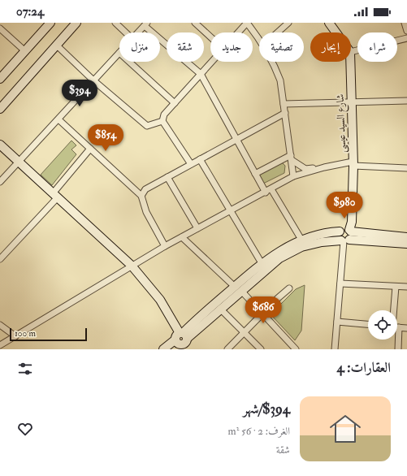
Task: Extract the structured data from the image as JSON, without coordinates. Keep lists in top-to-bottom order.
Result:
{
  "streets": {
    "street": ["شارع السيد عيسى"]
  },
  "scale_bar": "100 m",
  "page": {
    "status": "07:24",
    "chip": [
      "شراء",
      "إيجار",
      "تصفية",
      "جديد",
      "شقة",
      "منزل"
    ],
    "price": [
      "$394",
      "$854",
      "$980",
      "$686"
    ],
    "scale": "100 m",
    "heading": "العقارات: 4",
    "list": [
      {
        "name": "$394/شهر",
        "note": "الغرف: 2 · 56 m² · شقة"
      }
    ]
  }
}
